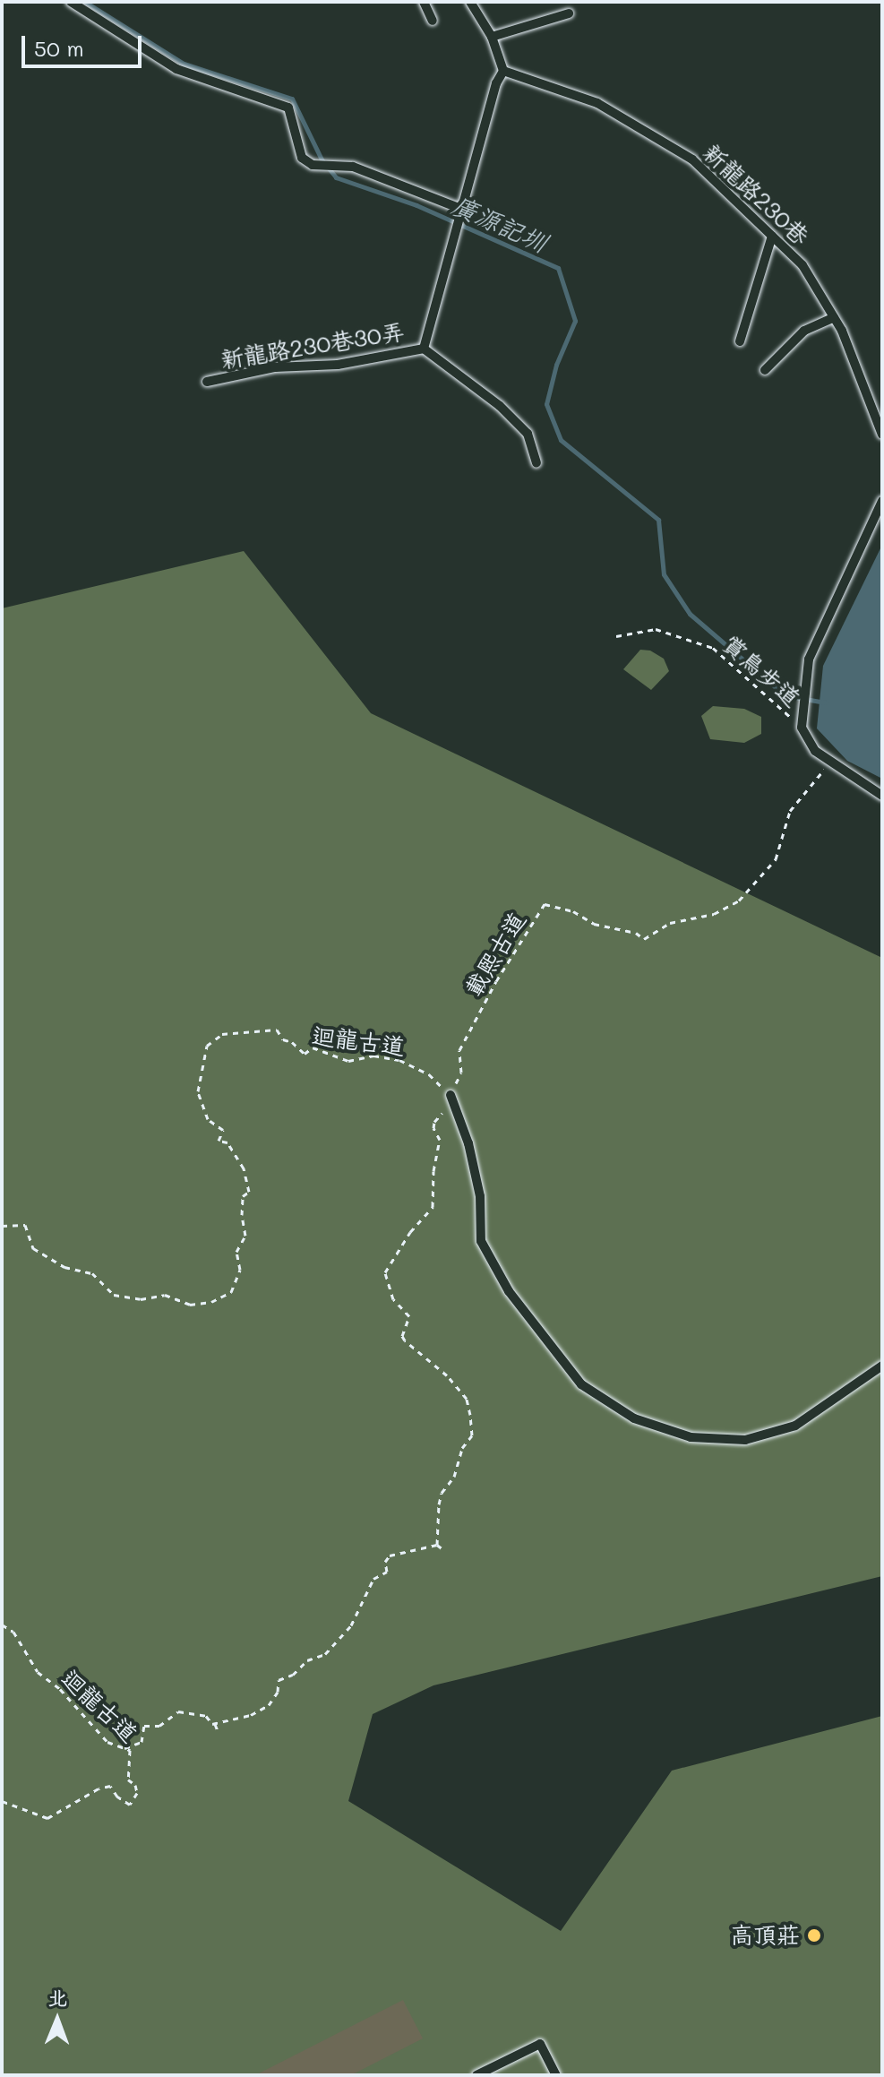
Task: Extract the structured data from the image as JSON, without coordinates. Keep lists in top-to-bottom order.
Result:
{
  "streets": {
    "lane": ["新龍路230巷", "新龍路230巷30弄"],
    "path": ["賞鳥步道", "載熙古道", "迴龍古道"]
  },
  "crossings": [
    ["新龍路230巷", "新龍路230巷30弄"],
    ["載熙古道", "迴龍古道"]
  ],
  "water": ["廣源記圳"],
  "places": ["高頂莊"],
  "scale_bar": "50 m",
  "north": "top"
}
